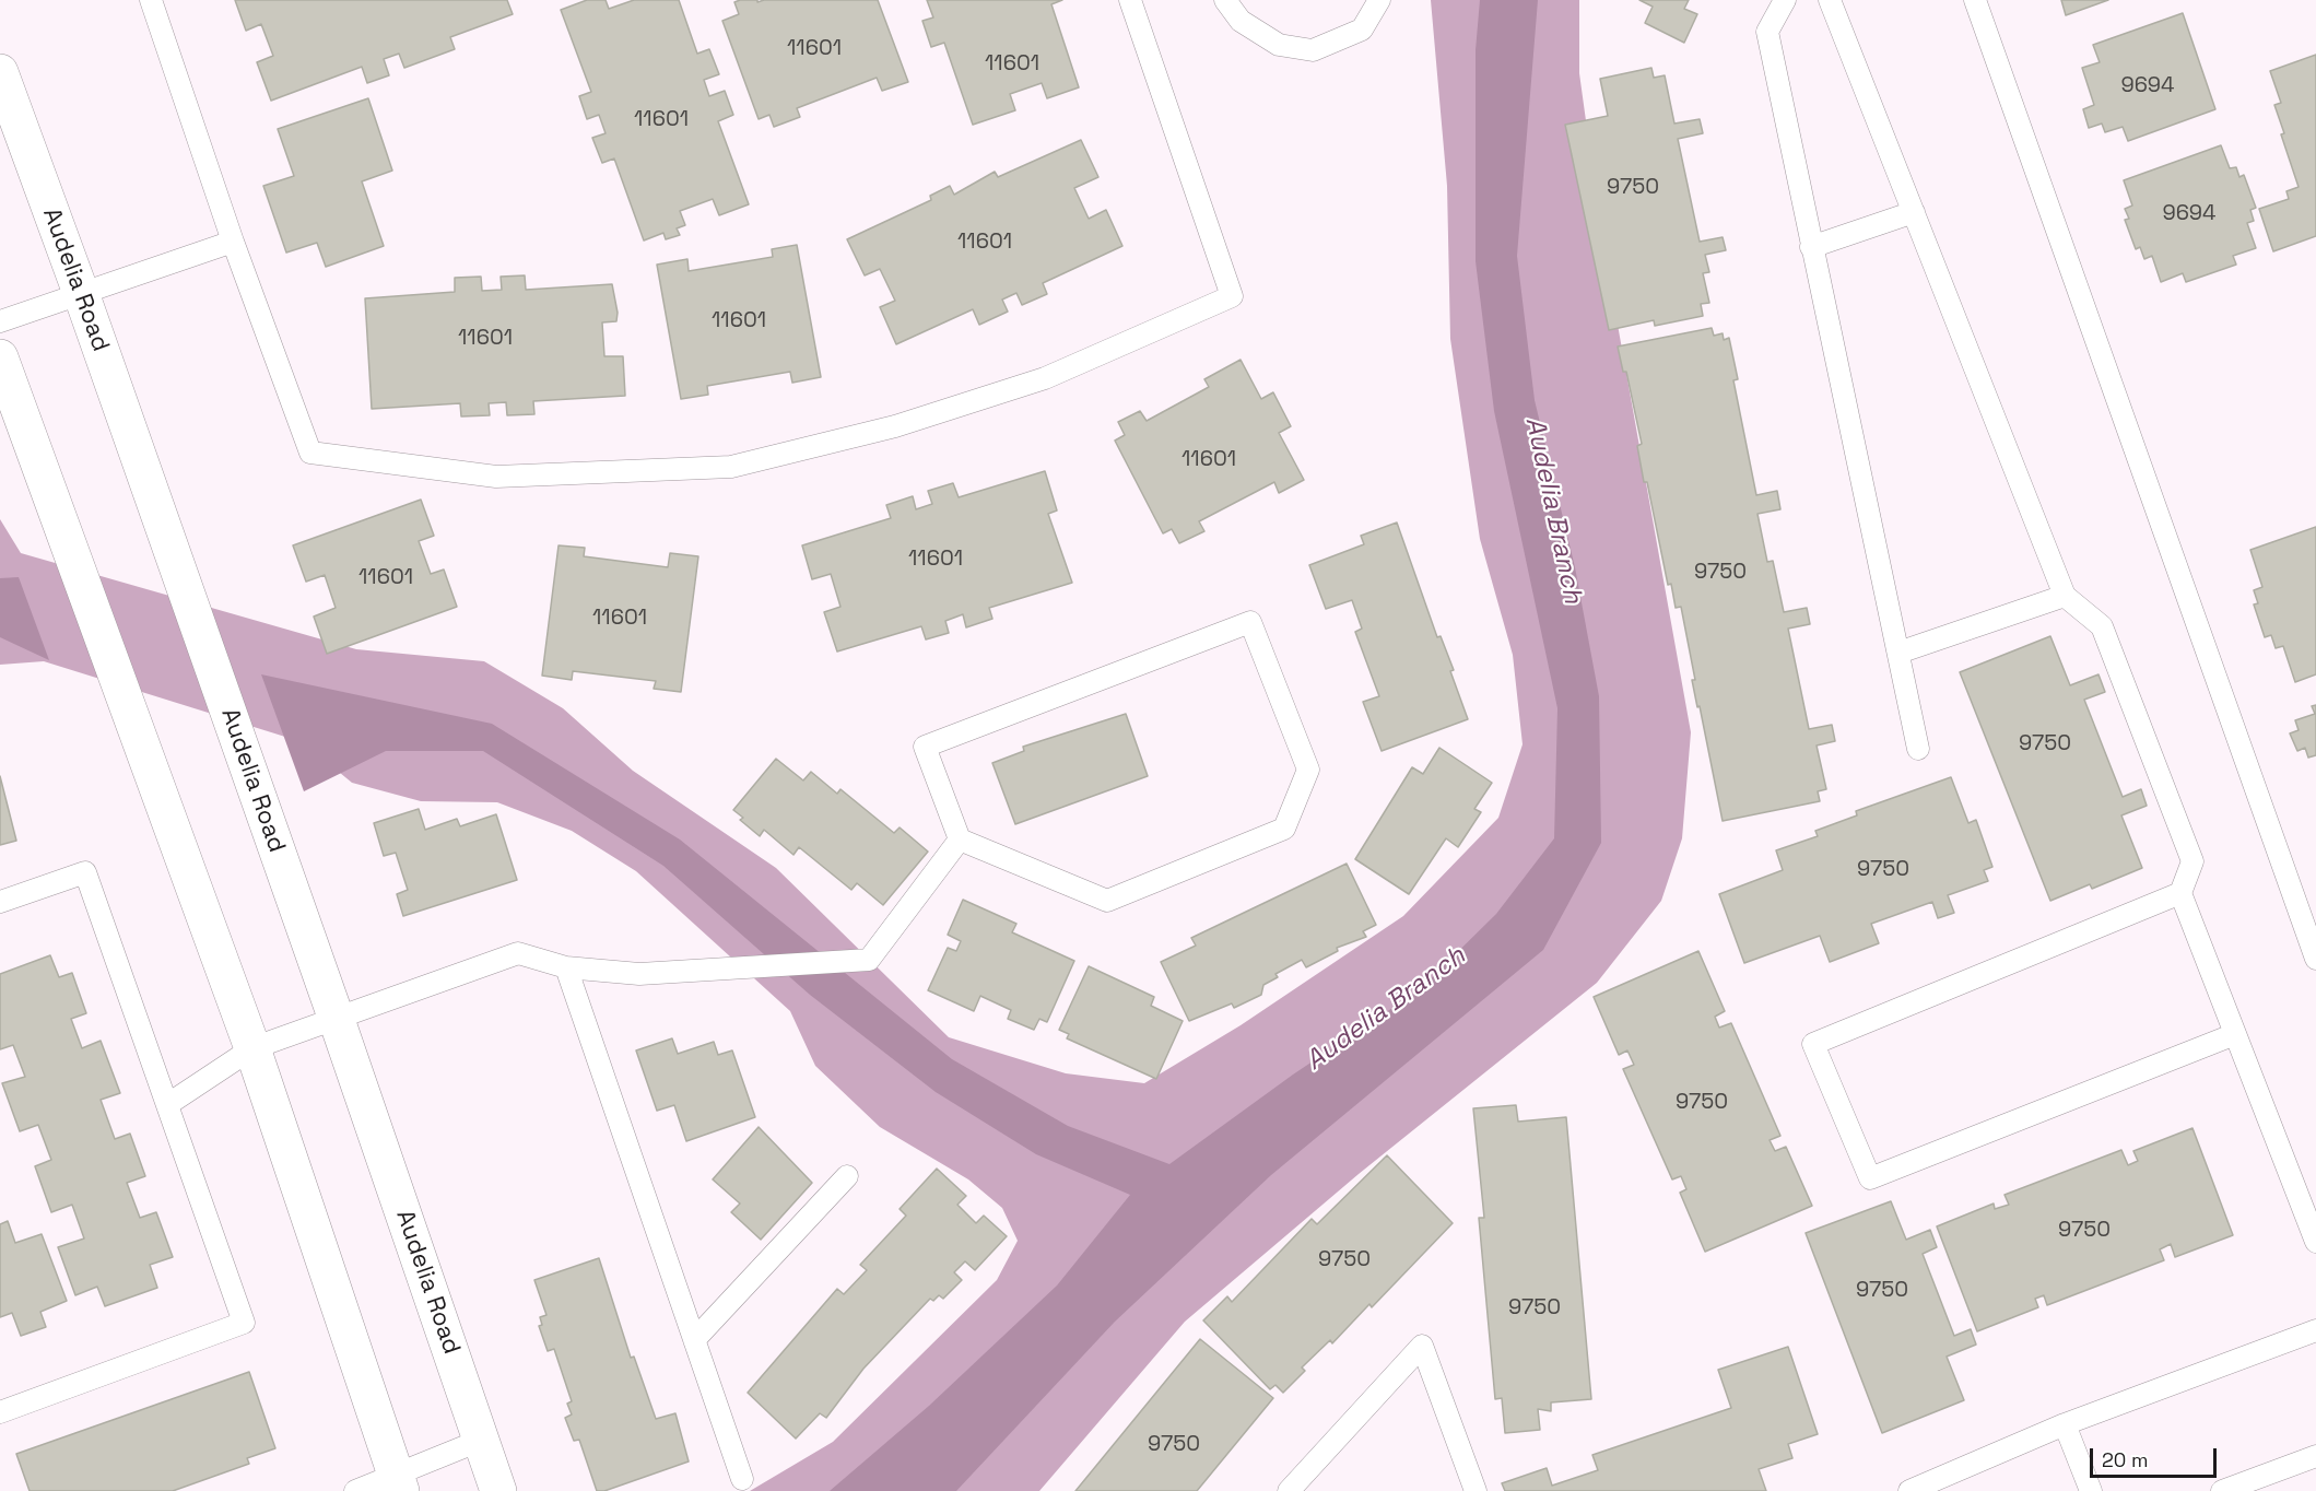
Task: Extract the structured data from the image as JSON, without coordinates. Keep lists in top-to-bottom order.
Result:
{
  "streets": {
    "main road": ["Audelia Road"]
  },
  "water": ["Audelia Branch"],
  "house_numbers": [
    "11601",
    "11601",
    "9694",
    "11601",
    "9750",
    "9694",
    "11601",
    "11601",
    "11601",
    "11601",
    "11601",
    "9750",
    "11601",
    "11601",
    "9750",
    "9750",
    "9750",
    "9750",
    "9750",
    "9750",
    "9750",
    "9750"
  ],
  "scale_bar": "20 m"
}
